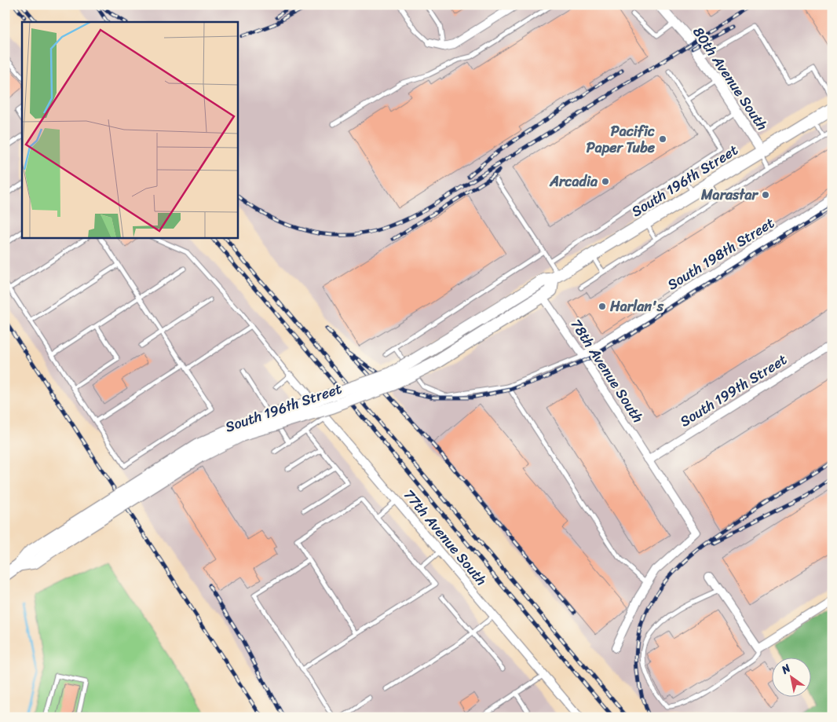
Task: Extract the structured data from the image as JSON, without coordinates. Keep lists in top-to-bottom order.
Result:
{
  "streets": {
    "main road": ["South 196th Street"],
    "street": [
      "80th Avenue South",
      "South 198th Street",
      "78th Avenue South",
      "South 199th Street",
      "77th Avenue South"
    ]
  },
  "crossings": [
    ["80th Avenue South", "South 196th Street"],
    ["South 196th Street", "78th Avenue South"],
    ["South 198th Street", "78th Avenue South"],
    ["78th Avenue South", "South 199th Street"]
  ],
  "places": [
    "Pacific Paper Tube",
    "Arcadia",
    "Marastar",
    "Harlan's"
  ],
  "north": "top left"
}
